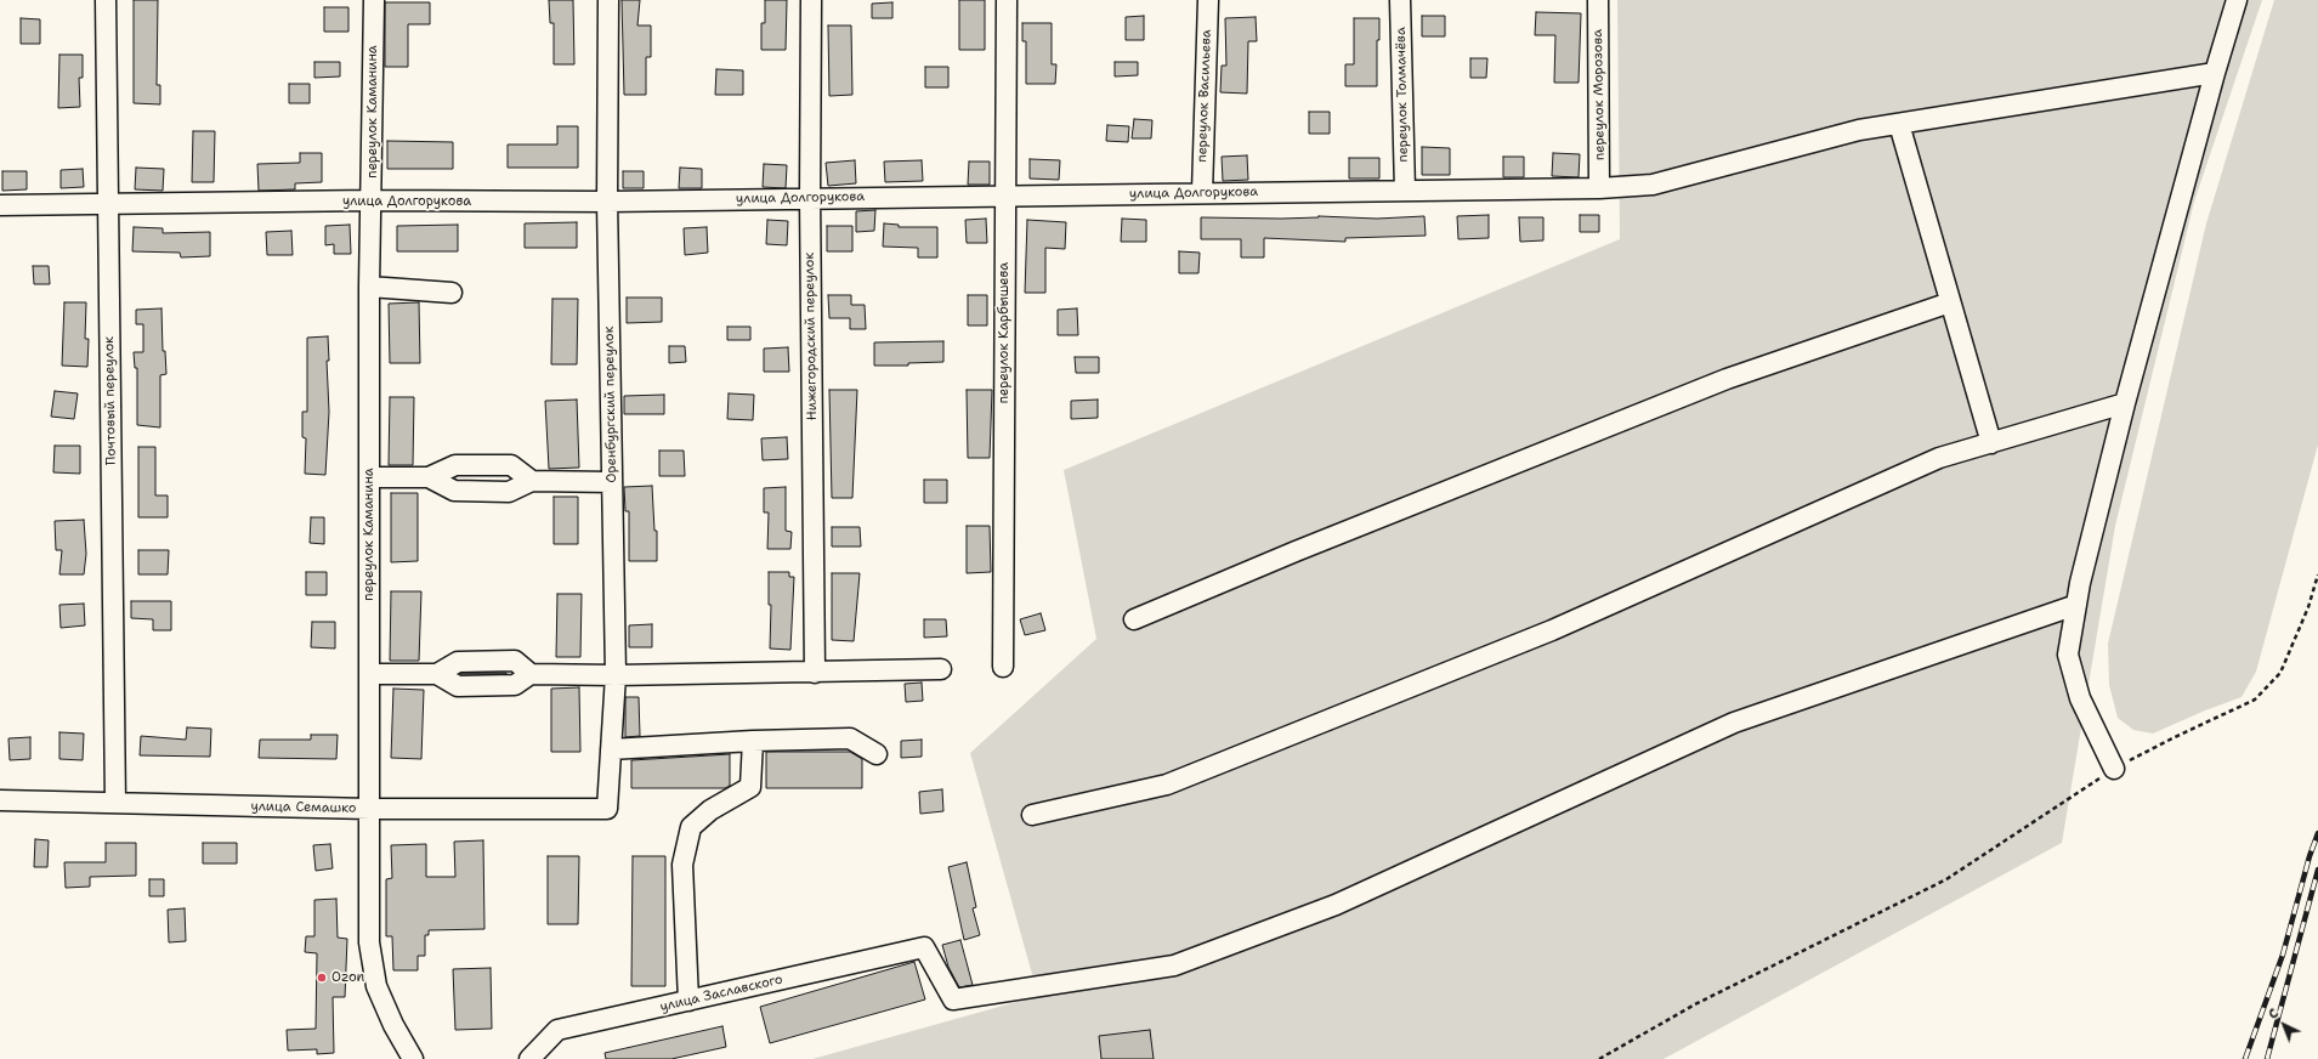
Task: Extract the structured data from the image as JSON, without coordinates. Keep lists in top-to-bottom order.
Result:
{
  "streets": {
    "street": [
      "переулок Толмачёва",
      "переулок Морозова",
      "переулок Васильева",
      "переулок Каманина",
      "улица Долгорукова",
      "переулок Карбышева",
      "Нижегородский переулок",
      "Почтовый переулок",
      "Оренбургский переулок",
      "улица Семашко",
      "улица Заславского"
    ]
  },
  "crossings": [
    ["переулок Толмачёва", "улица Долгорукова"],
    ["переулок Морозова", "улица Долгорукова"],
    ["переулок Васильева", "улица Долгорукова"],
    ["переулок Каманина", "улица Долгорукова"],
    ["переулок Каманина", "улица Семашко"],
    ["улица Долгорукова", "переулок Карбышева"],
    ["улица Долгорукова", "Нижегородский переулок"],
    ["улица Долгорукова", "Почтовый переулок"],
    ["улица Долгорукова", "Оренбургский переулок"],
    ["Почтовый переулок", "улица Семашко"],
    ["Оренбургский переулок", "улица Семашко"]
  ],
  "places": ["Ozon"],
  "north": "top left"
}
